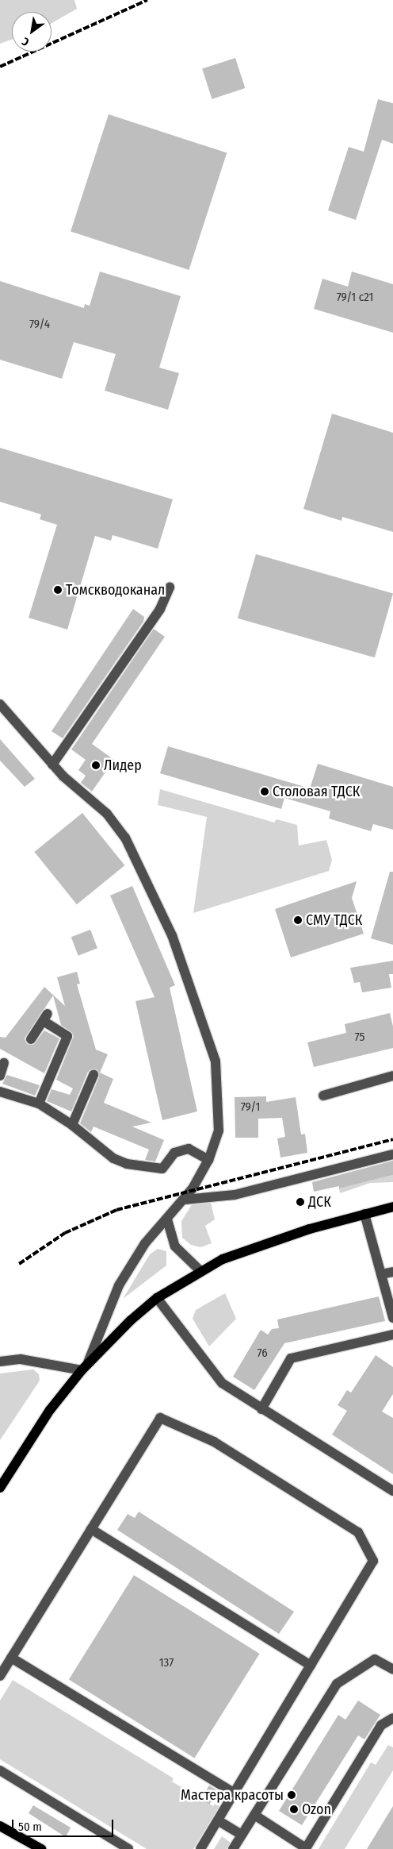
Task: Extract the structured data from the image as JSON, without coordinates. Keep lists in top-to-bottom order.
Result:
{
  "places": [
    "Томскводоканал",
    "Лидер",
    "Столовая ТДСК",
    "СМУ ТДСК",
    "ДСК",
    "Мастера красоты",
    "Ozon"
  ],
  "house_numbers": [
    "79/1 с21",
    "79/4",
    "75",
    "79/1",
    "76",
    "137"
  ],
  "scale_bar": "50 m",
  "north": "bottom left"
}
